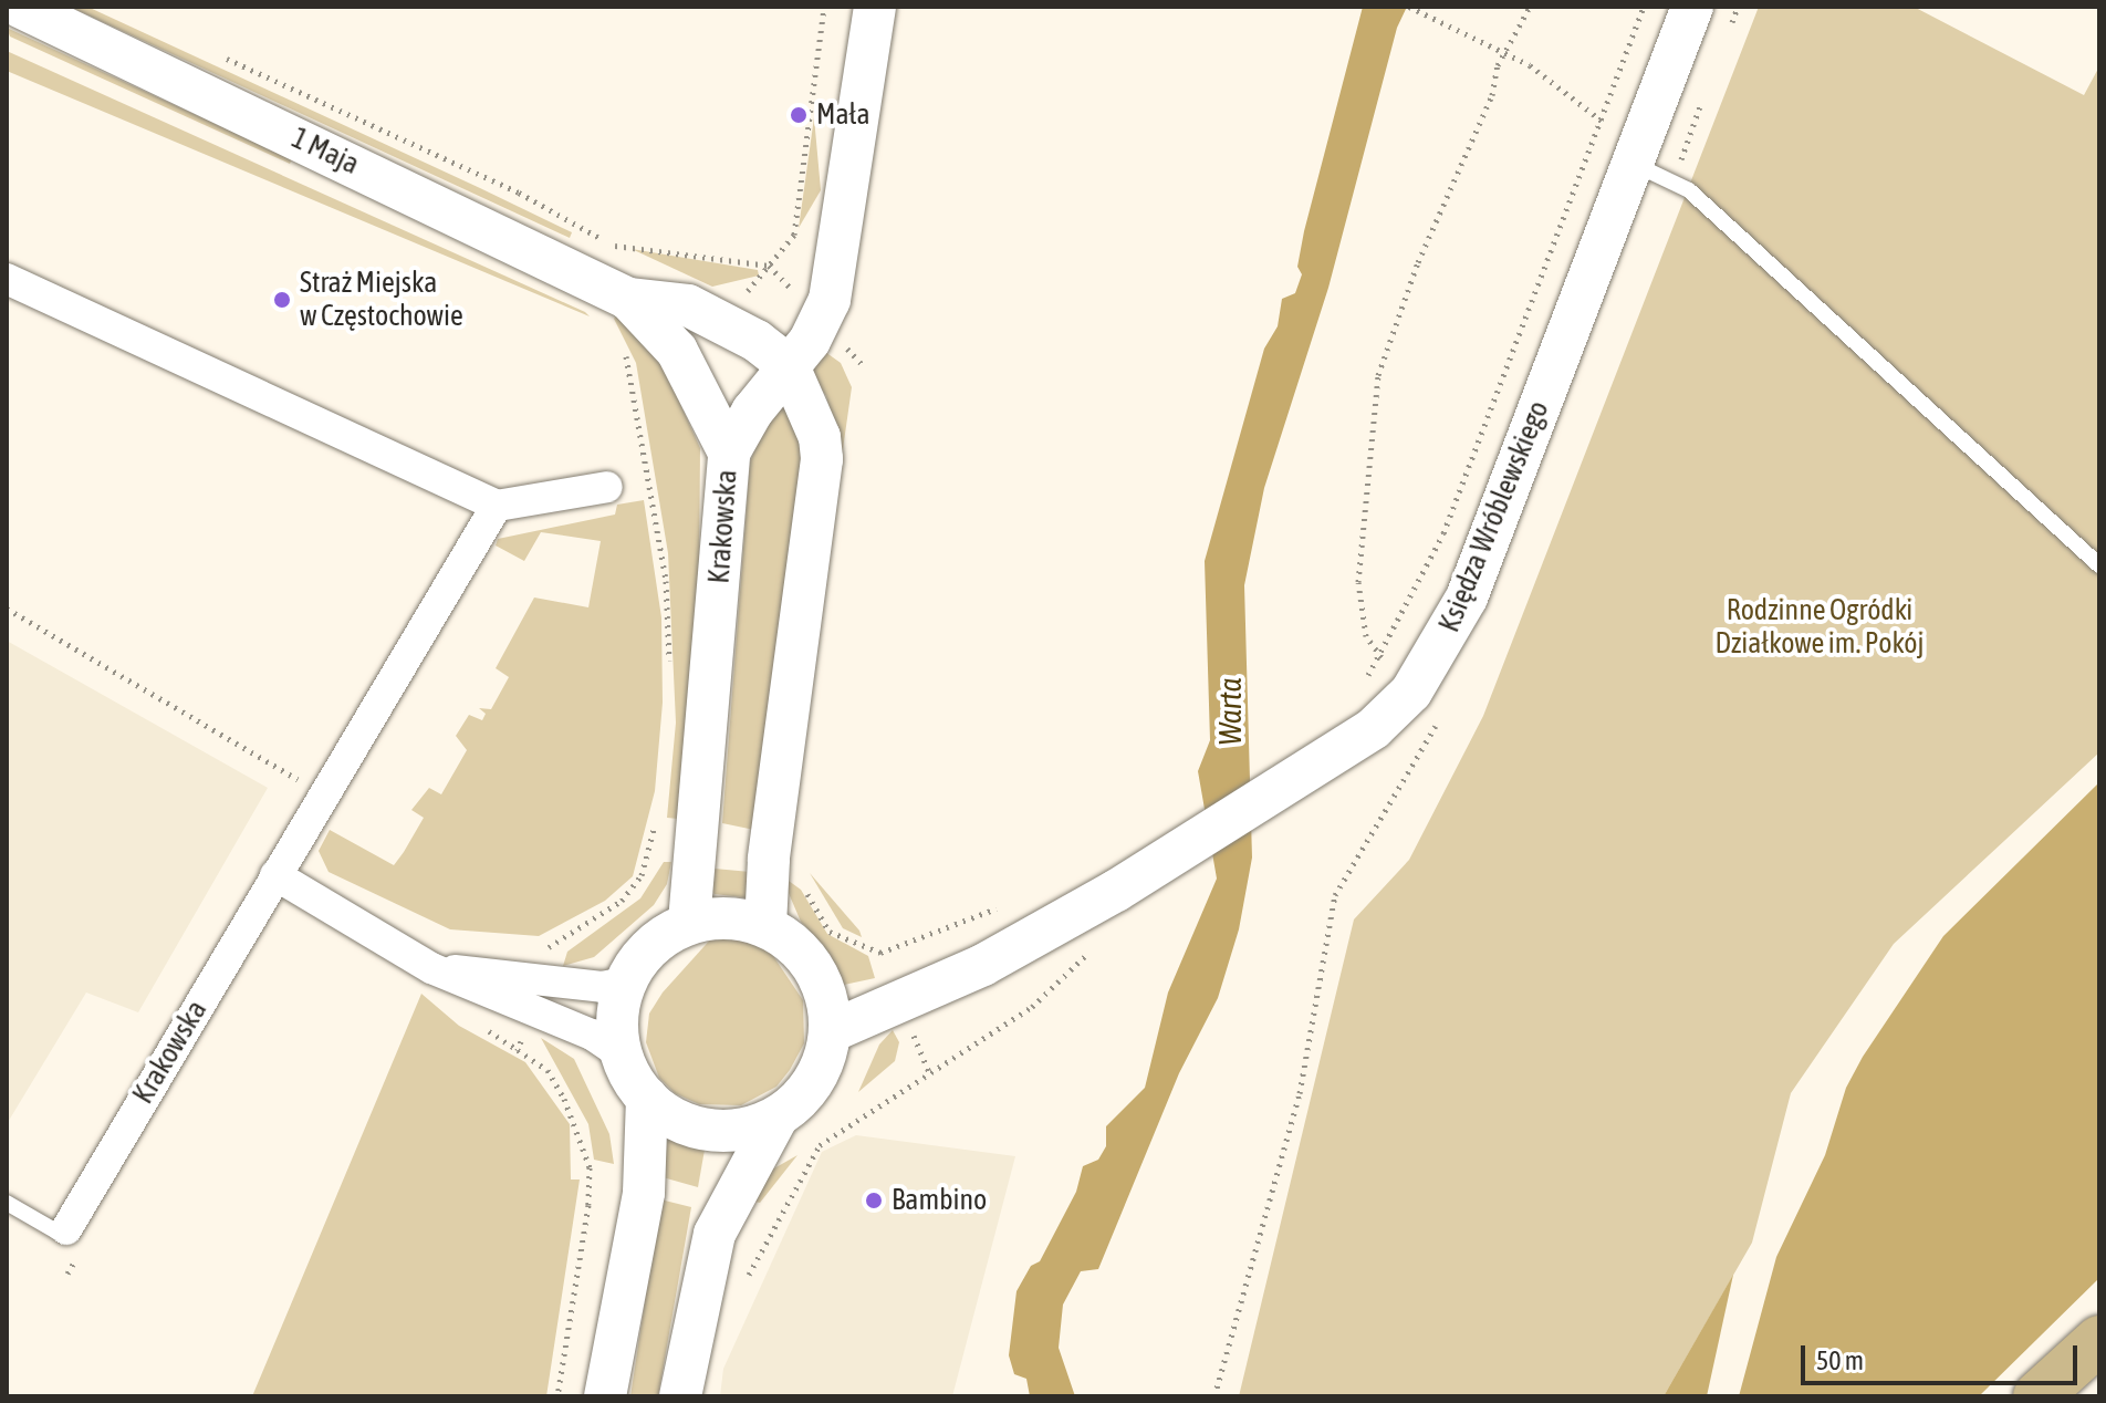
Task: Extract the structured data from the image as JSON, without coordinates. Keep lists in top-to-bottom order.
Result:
{
  "streets": {
    "main road": ["1 Maja", "Księdza Wróblewskiego", "Krakowska"]
  },
  "crossings": [
    ["1 Maja", "Księdza Wróblewskiego"],
    ["1 Maja", "Krakowska"],
    ["Księdza Wróblewskiego", "Krakowska"]
  ],
  "water": ["Warta"],
  "parks": ["Rodzinne Ogródki Działkowe im. Pokój"],
  "places": ["Mała", "Straż Miejska w Częstochowie", "Bambino"],
  "scale_bar": "50 m"
}
